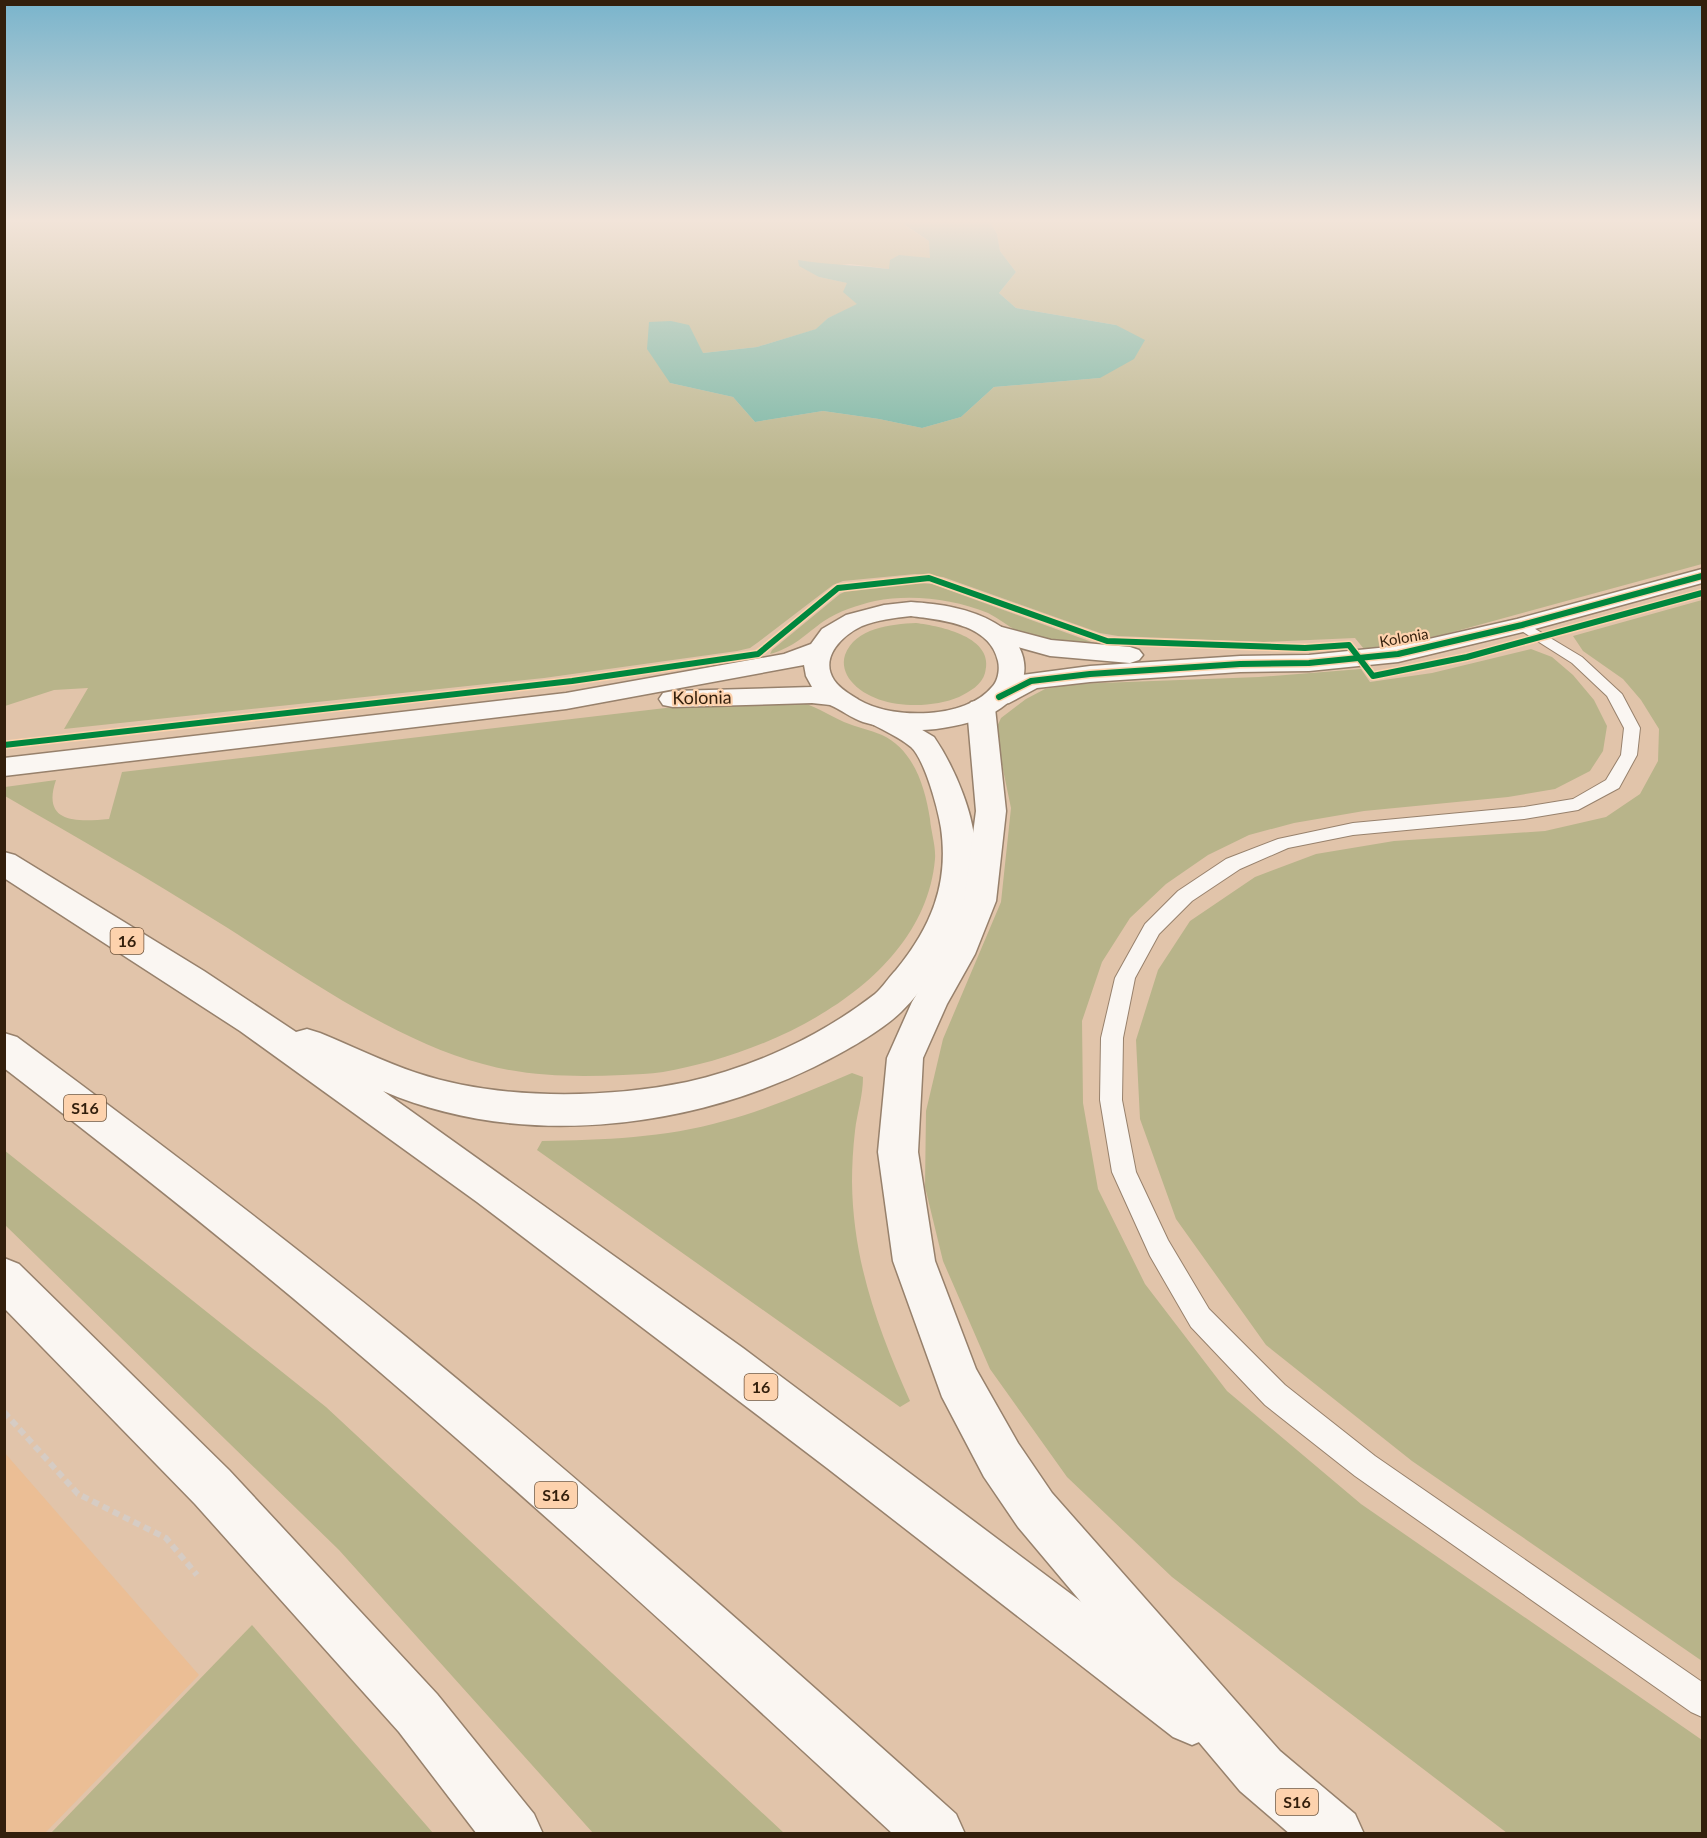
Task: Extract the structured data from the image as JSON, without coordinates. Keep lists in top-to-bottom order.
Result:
{
  "streets": {
    "main road": ["Kolonia", "16", "S16"]
  },
  "crossings": [
    ["16", "S16"]
  ]
}
